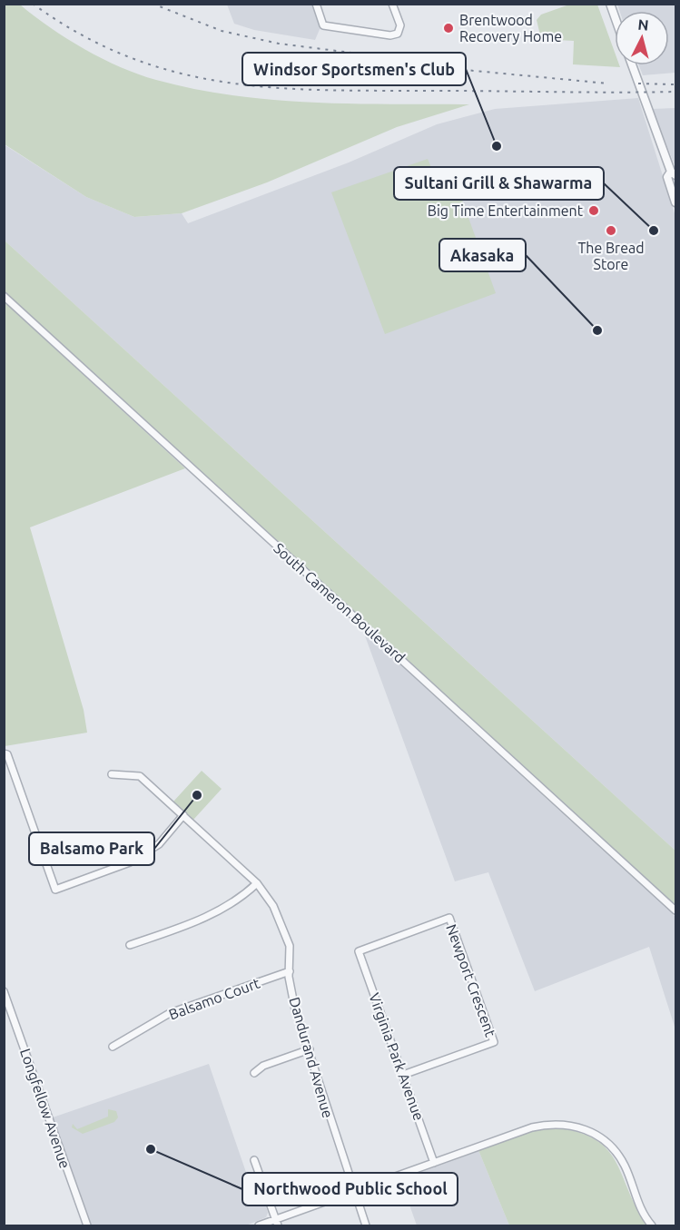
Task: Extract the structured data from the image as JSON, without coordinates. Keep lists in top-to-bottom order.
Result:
{
  "streets": {
    "street": [
      "South Cameron Boulevard",
      "Newport Crescent",
      "Balsamo Court",
      "Virginia Park Avenue",
      "Dandurand Avenue",
      "Longfellow Avenue"
    ]
  },
  "crossings": [
    ["Newport Crescent", "Virginia Park Avenue"],
    ["Balsamo Court", "Dandurand Avenue"]
  ],
  "places": [
    "Brentwood Recovery Home",
    "Windsor Sportsmen's Club",
    "Big Time Entertainment",
    "The Bread Store",
    "Sultani Grill & Shawarma",
    "Akasaka",
    "Balsamo Park",
    "Northwood Public School"
  ],
  "north": "top"
}
